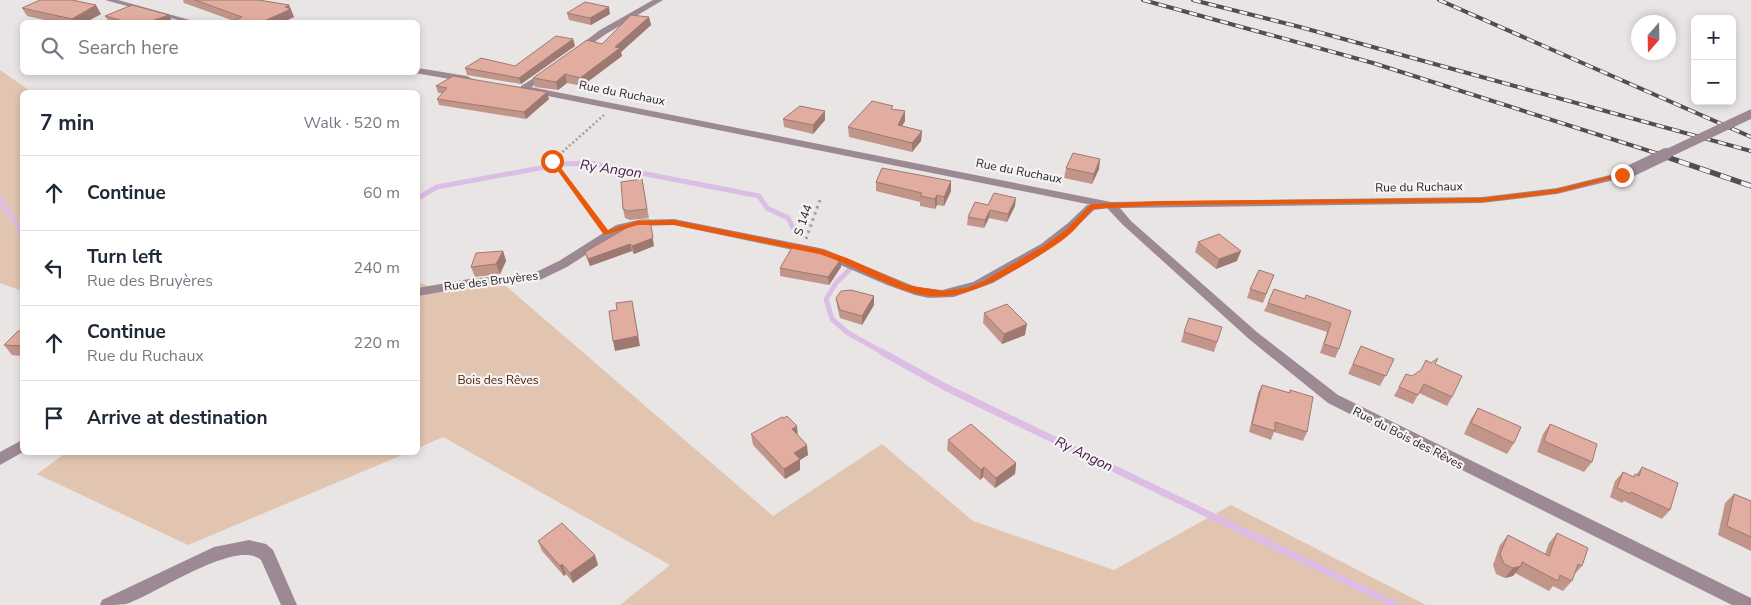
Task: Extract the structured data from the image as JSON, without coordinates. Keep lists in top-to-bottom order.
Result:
{
  "streets": {
    "street": ["Rue du Ruchaux", "Rue des Bruyères", "Rue du Bois des Rêves"],
    "path": ["S 144"]
  },
  "crossings": [
    ["Rue du Ruchaux", "Rue des Bruyères"],
    ["Rue du Ruchaux", "Rue du Bois des Rêves"],
    ["S 144", "Rue des Bruyères"],
    ["Rue des Bruyères", "Rue du Bois des Rêves"]
  ],
  "water": ["Ry Angon"],
  "parks": ["Bois des Rêves"],
  "north": "bottom",
  "page": {
    "map_buttons": ["+", "−"],
    "search": "Search here",
    "heading": ["7 min", "Walk · 520 m"],
    "list": [
      ["Continue", "60 m"],
      ["Turn left", "Rue des Bruyères", "240 m"],
      ["Continue", "Rue du Ruchaux", "220 m"],
      "Arrive at destination"
    ]
  }
}
